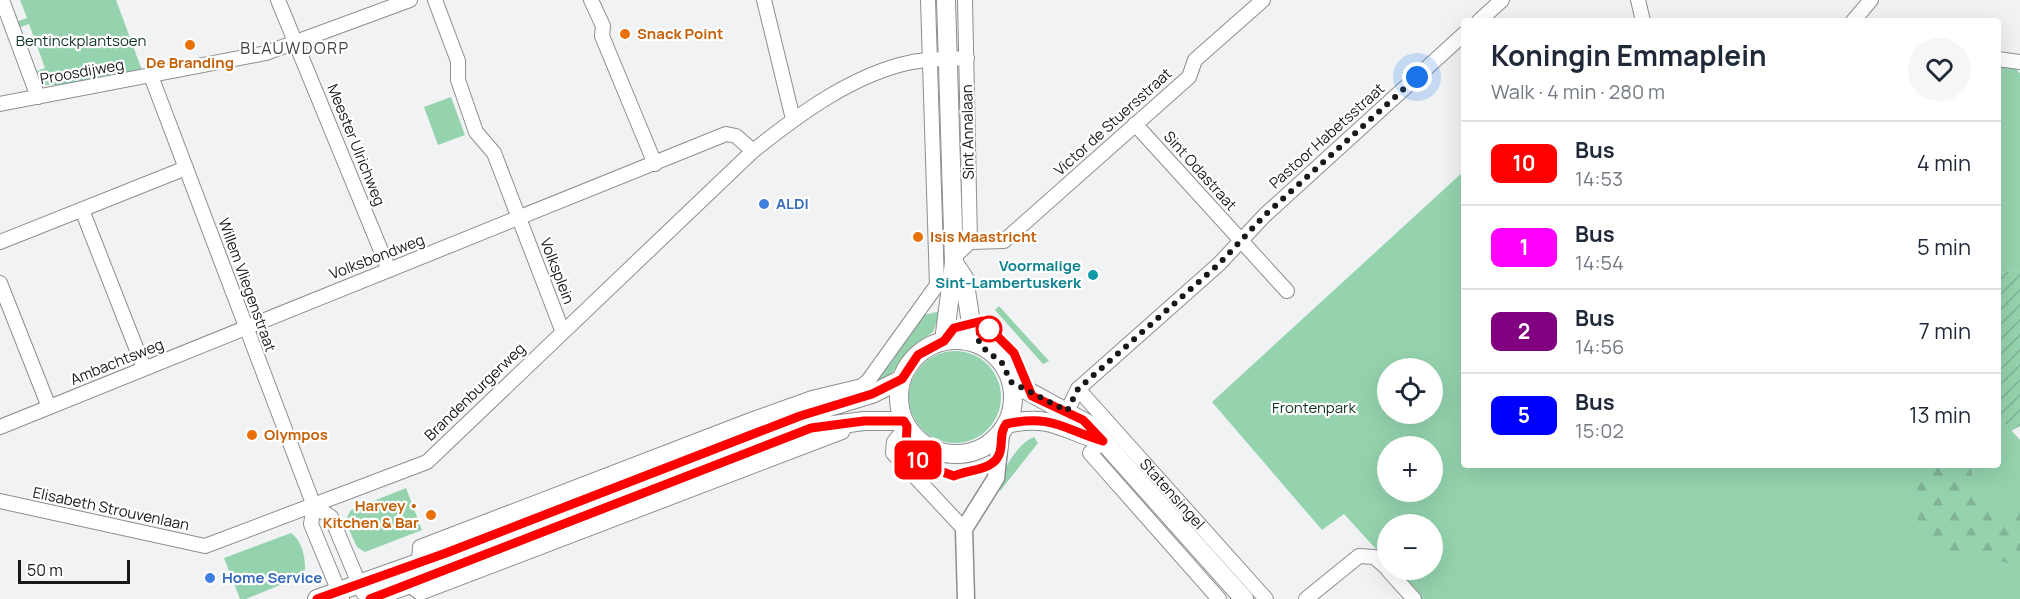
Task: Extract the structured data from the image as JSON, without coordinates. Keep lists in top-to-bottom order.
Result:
{
  "streets": {
    "main road": ["Sint Annalaan", "Statensingel"],
    "street": [
      "Proosdijweg",
      "Victor de Stuersstraat",
      "Pastoor Habetsstraat",
      "Meester Ulrichweg",
      "Sint Odastraat",
      "Volksbondweg",
      "Volksplein",
      "Willem Vliegenstraat",
      "Ambachtsweg",
      "Brandenburgerweg",
      "Elisabeth Strouvenlaan"
    ]
  },
  "crossings": [
    ["Proosdijweg", "Meester Ulrichweg"],
    ["Proosdijweg", "Willem Vliegenstraat"],
    ["Victor de Stuersstraat", "Sint Annalaan"],
    ["Victor de Stuersstraat", "Sint Odastraat"],
    ["Sint Annalaan", "Volksplein"],
    ["Sint Annalaan", "Statensingel"],
    ["Pastoor Habetsstraat", "Sint Odastraat"],
    ["Pastoor Habetsstraat", "Statensingel"],
    ["Meester Ulrichweg", "Volksbondweg"],
    ["Volksbondweg", "Volksplein"],
    ["Volksbondweg", "Willem Vliegenstraat"],
    ["Volksbondweg", "Ambachtsweg"],
    ["Volksplein", "Brandenburgerweg"],
    ["Willem Vliegenstraat", "Ambachtsweg"],
    ["Willem Vliegenstraat", "Brandenburgerweg"],
    ["Brandenburgerweg", "Elisabeth Strouvenlaan"]
  ],
  "districts": ["BLAUWDORP"],
  "parks": ["Bentinckplantsoen", "Frontenpark"],
  "places": [
    "Snack Point",
    "De Branding",
    "ALDI",
    "Isis Maastricht",
    "Voormalige Sint-Lambertuskerk",
    "Olympos",
    "Harvey • Kitchen & Bar",
    "Home Service"
  ],
  "lines": ["bus line 10"],
  "scale_bar": "50 m",
  "page": {
    "on_map": "10",
    "heading": ["Koningin Emmaplein", "Walk · 4 min · 280 m"],
    "list": [
      {
        "mark": "10",
        "name": "Bus",
        "note": "14:53",
        "value": "4 min"
      },
      {
        "mark": "1",
        "name": "Bus",
        "note": "14:54",
        "value": "5 min"
      },
      {
        "mark": "2",
        "name": "Bus",
        "note": "14:56",
        "value": "7 min"
      },
      {
        "mark": "5",
        "name": "Bus",
        "note": "15:02",
        "value": "13 min"
      }
    ],
    "map_buttons": ["+", "−"],
    "scale": "50 m"
  }
}
